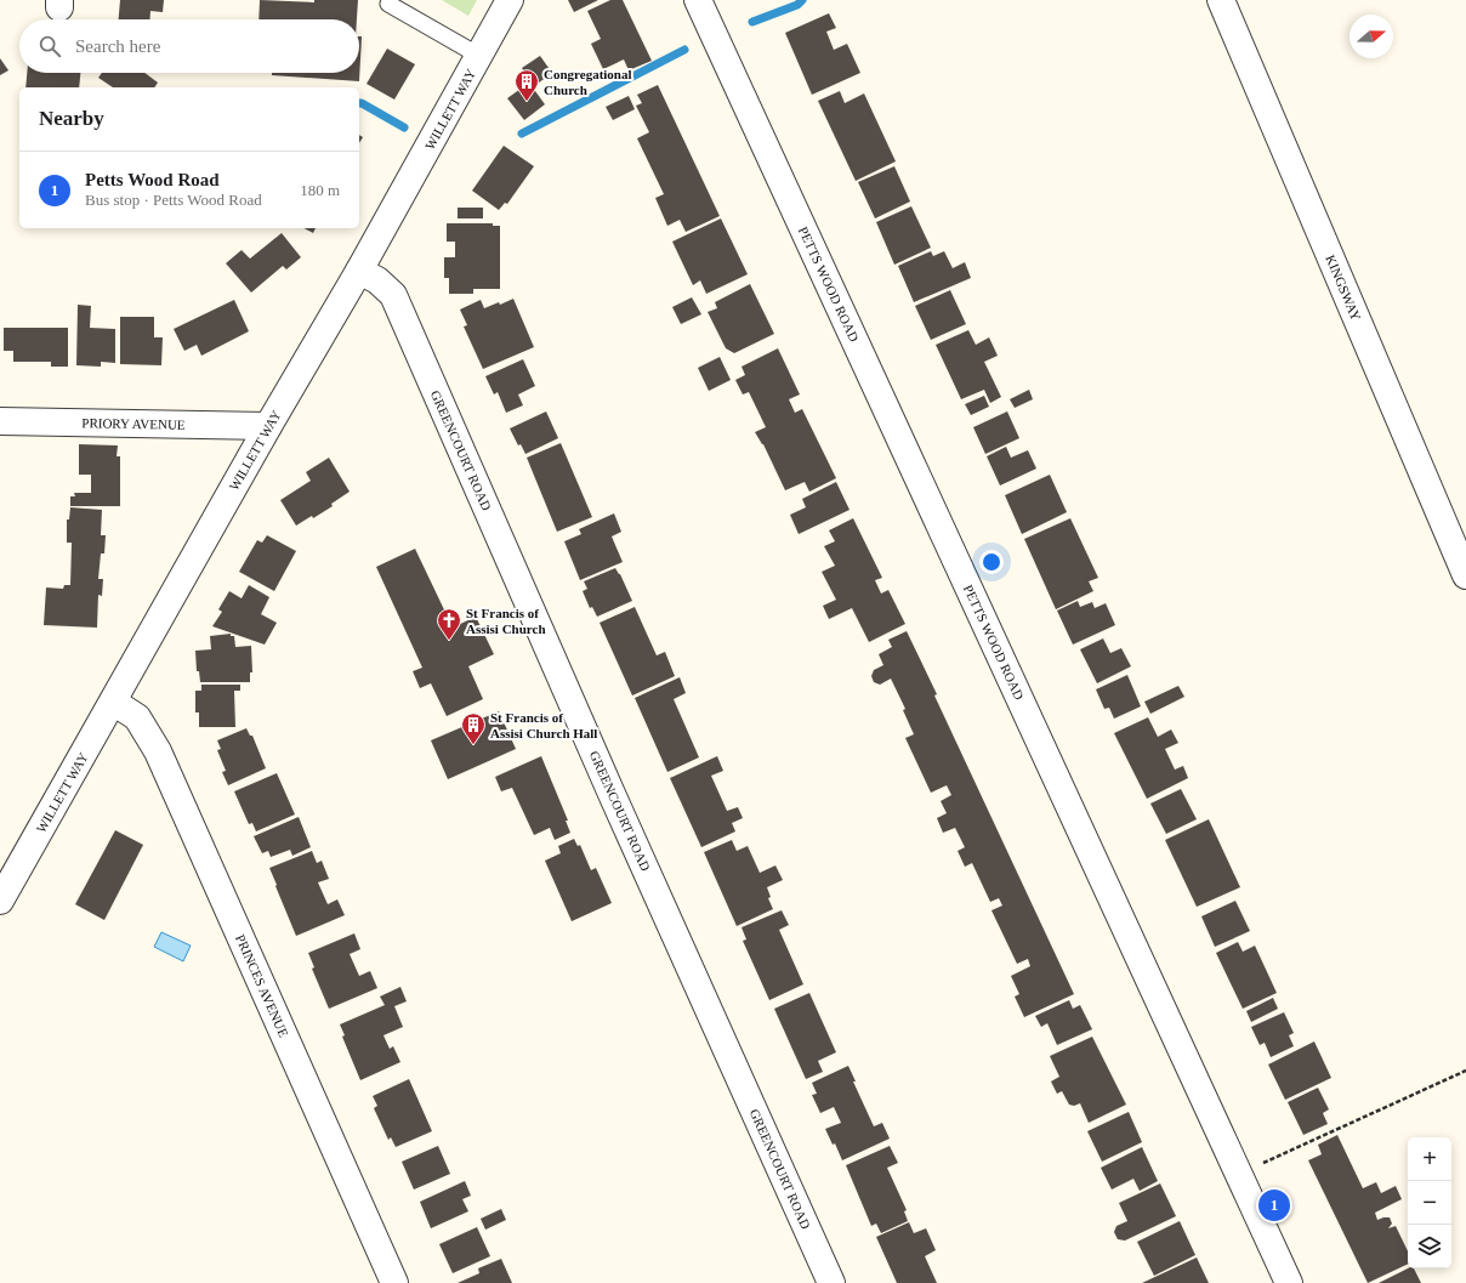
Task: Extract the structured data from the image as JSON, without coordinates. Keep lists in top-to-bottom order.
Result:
{
  "streets": {
    "street": [
      "WILLETT WAY",
      "PETTS WOOD ROAD",
      "KINGSWAY",
      "PRIORY AVENUE",
      "GREENCOURT ROAD",
      "PRINCES AVENUE"
    ]
  },
  "crossings": [
    ["WILLETT WAY", "PRIORY AVENUE"],
    ["WILLETT WAY", "GREENCOURT ROAD"],
    ["WILLETT WAY", "PRINCES AVENUE"]
  ],
  "places": {
    "building": ["Congregational Church", "St Francis of Assisi Church Hall"],
    "church": ["St Francis of Assisi Church"]
  },
  "north": "right",
  "page": {
    "search": "Search here",
    "heading": "Nearby",
    "list": [
      {
        "mark": "1",
        "name": "Petts Wood Road",
        "note": "Bus stop · Petts Wood Road",
        "value": "180 m"
      }
    ],
    "map_buttons": ["+", "−"],
    "pins": "1"
  }
}
